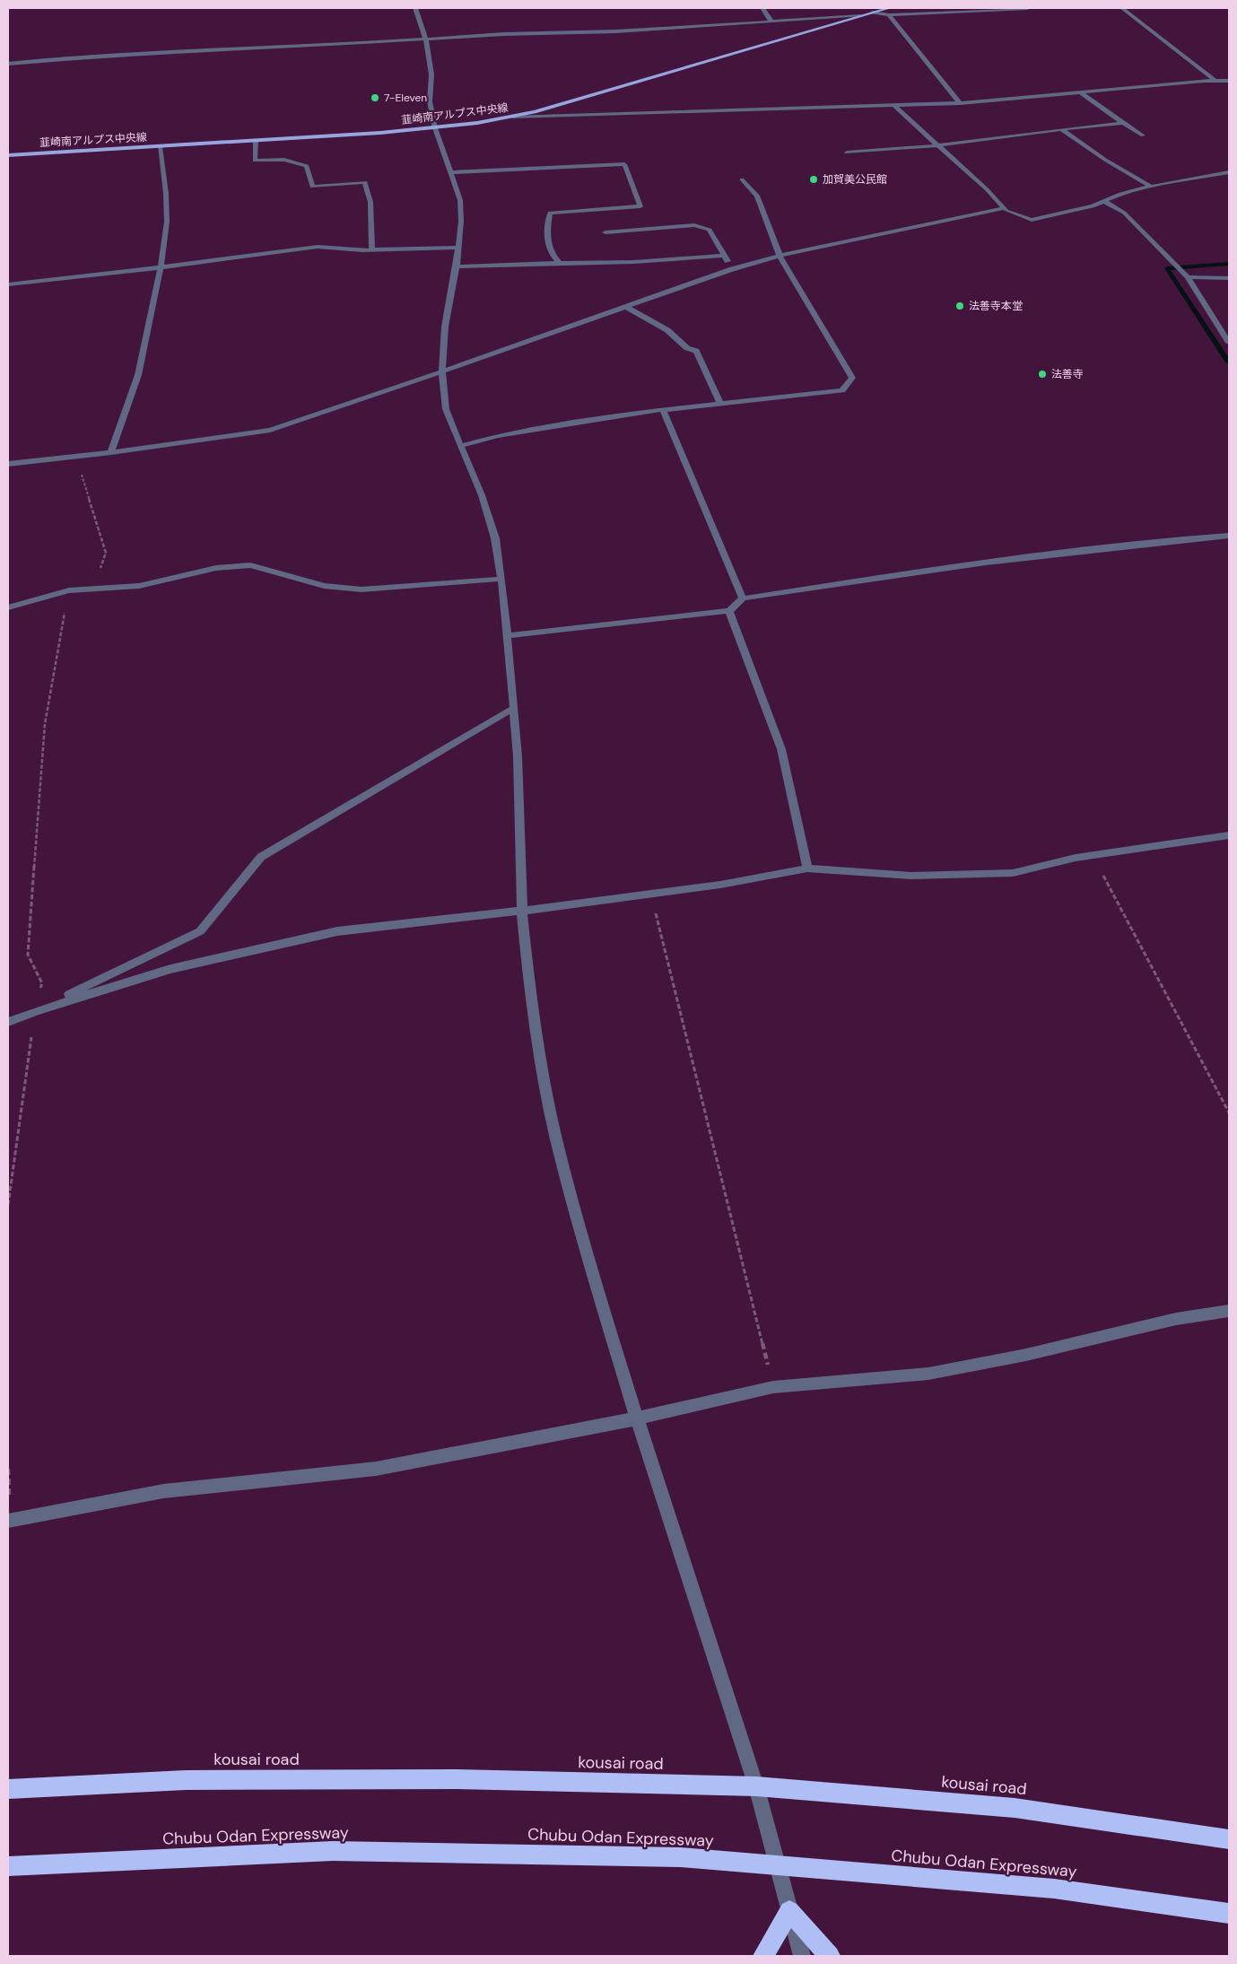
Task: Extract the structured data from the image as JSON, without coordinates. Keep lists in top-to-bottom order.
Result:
{
  "streets": {
    "highway": ["kousai road", "Chubu Odan Expressway"],
    "main road": ["韮崎南アルプス中央線"]
  },
  "places": [
    "7-Eleven",
    "加賀美公民館",
    "法善寺本堂",
    "法善寺"
  ]
}
